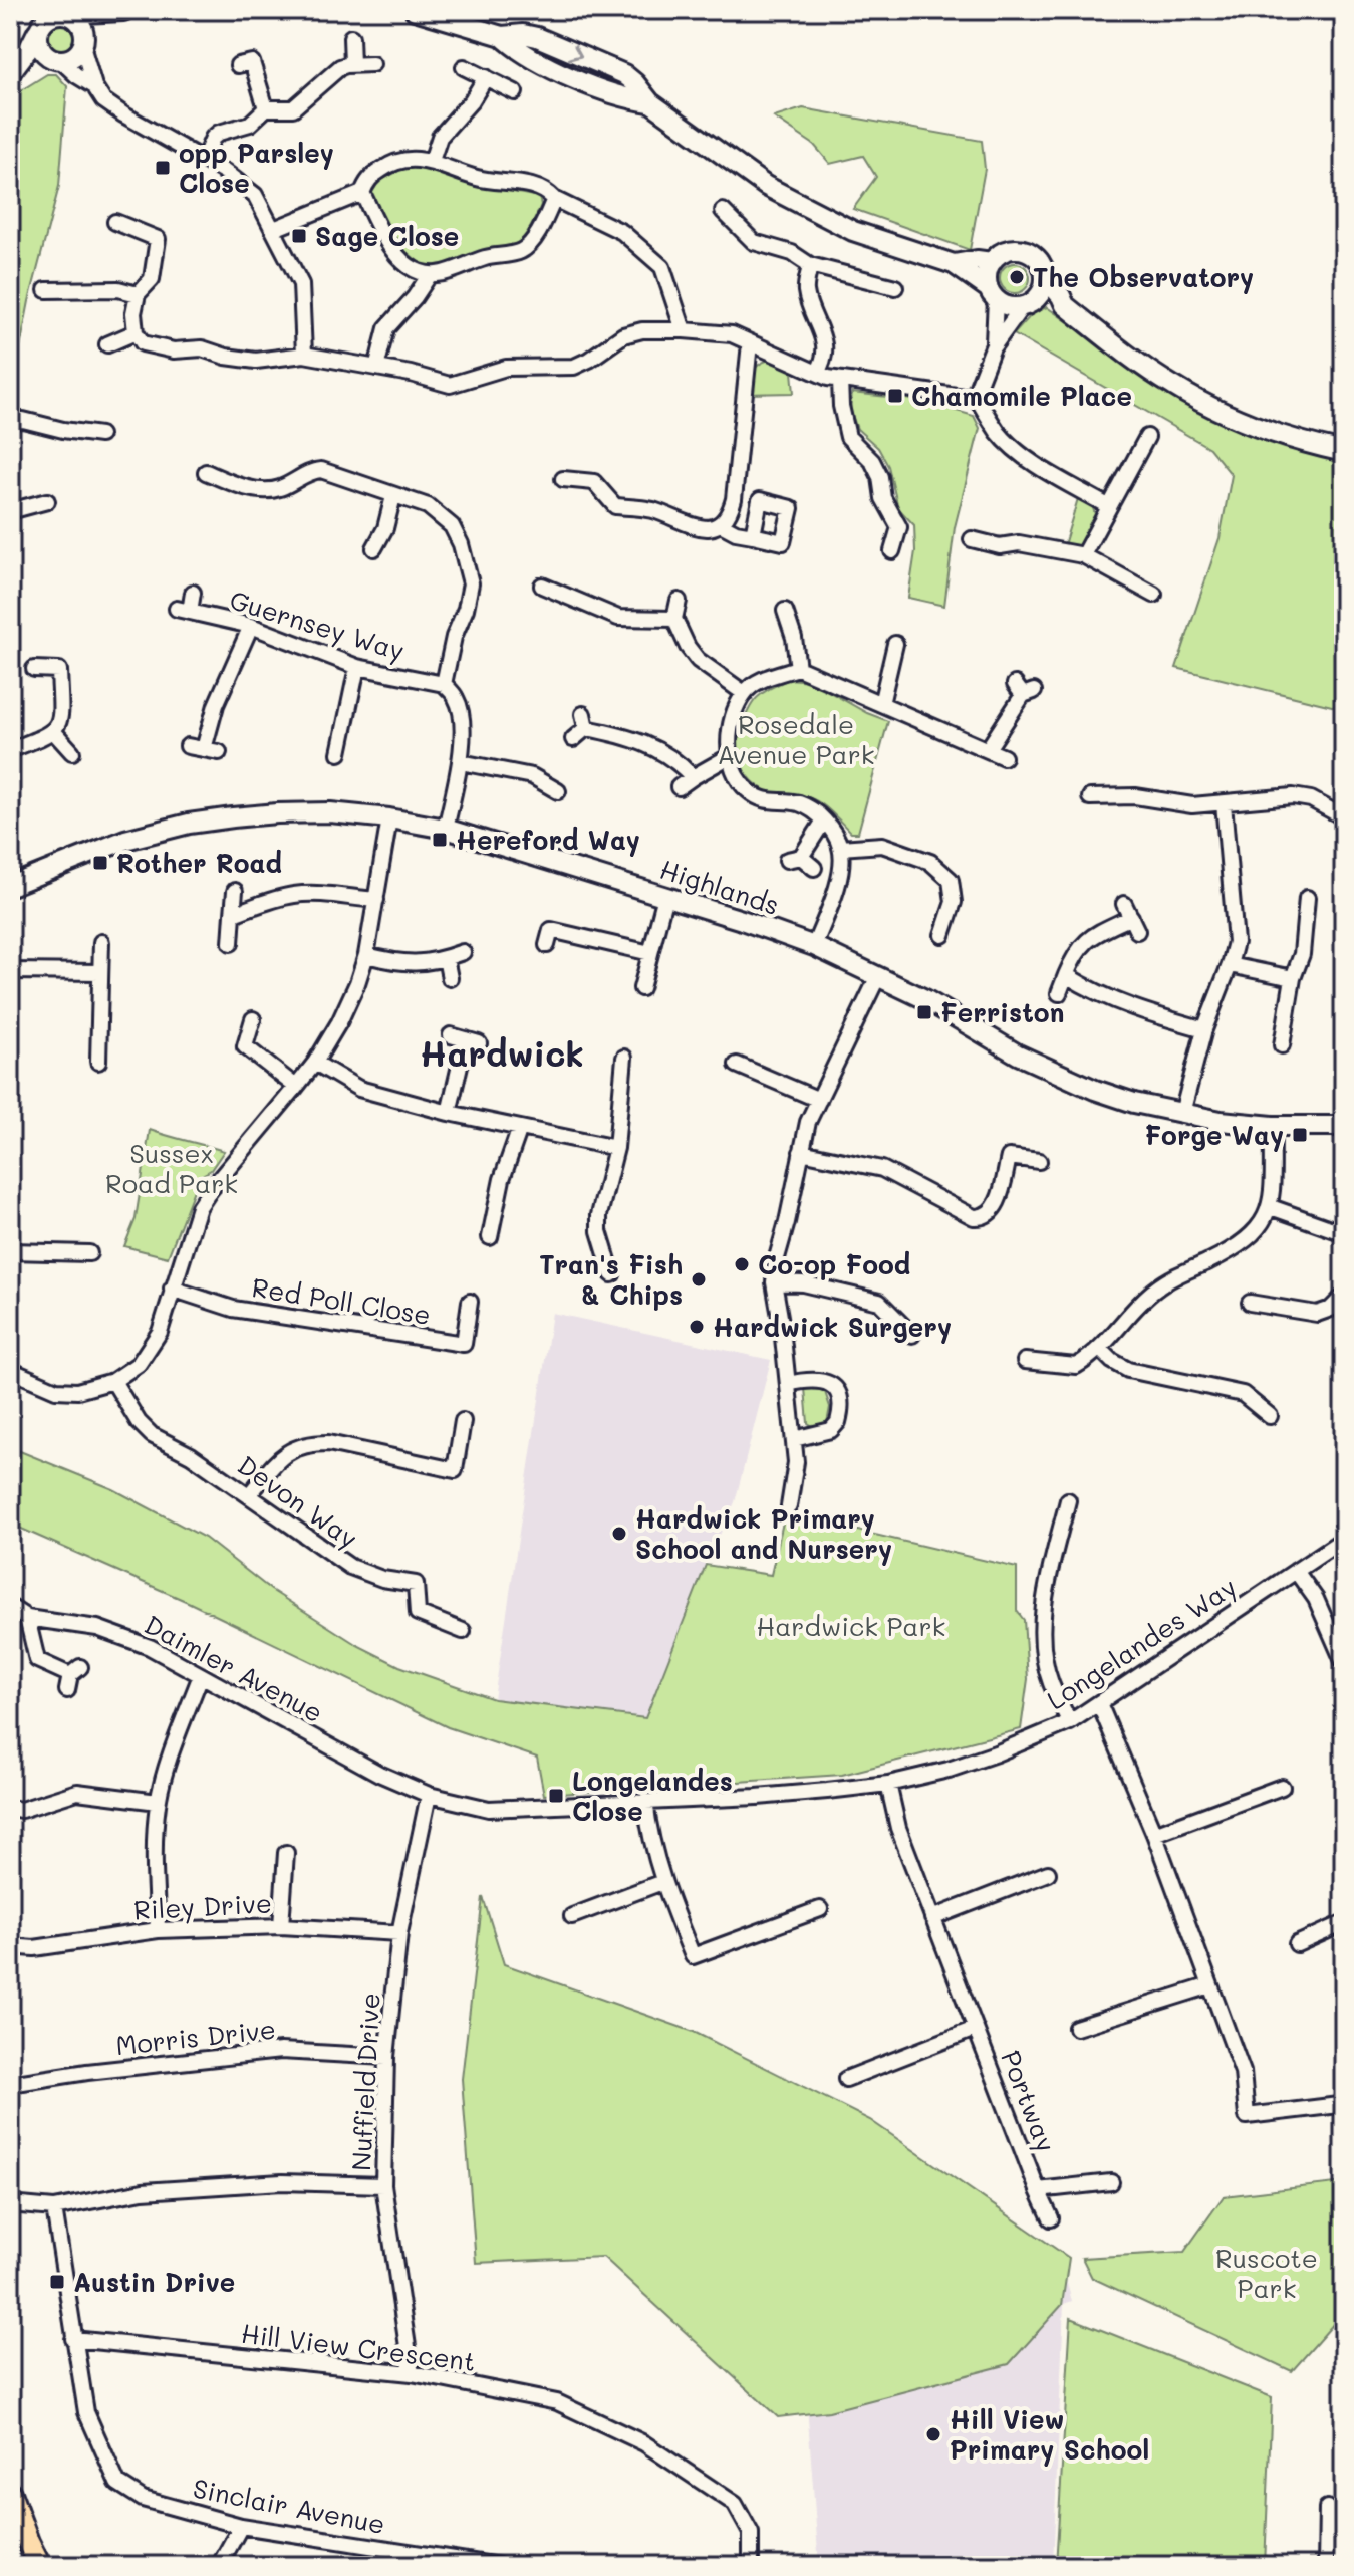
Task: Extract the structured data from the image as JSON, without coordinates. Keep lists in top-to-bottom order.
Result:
{
  "streets": {
    "street": [
      "Guernsey Way",
      "Highlands",
      "Red Poll Close",
      "Devon Way",
      "Longelandes Way",
      "Daimler Avenue",
      "Riley Drive",
      "Morris Drive",
      "Nuffield Drive",
      "Portway",
      "Hill View Crescent",
      "Sinclair Avenue"
    ]
  },
  "crossings": [
    ["Longelandes Way", "Daimler Avenue"],
    ["Longelandes Way", "Nuffield Drive"],
    ["Longelandes Way", "Portway"],
    ["Daimler Avenue", "Nuffield Drive"],
    ["Riley Drive", "Nuffield Drive"],
    ["Morris Drive", "Nuffield Drive"],
    ["Nuffield Drive", "Hill View Crescent"],
    ["Hill View Crescent", "Sinclair Avenue"]
  ],
  "districts": ["Hardwick"],
  "parks": [
    "Rosedale Avenue Park",
    "Sussex Road Park",
    "Hardwick Park",
    "Ruscote Park"
  ],
  "places": {
    "transit": [
      "opp Parsley Close",
      "Sage Close",
      "Chamomile Place",
      "Hereford Way",
      "Rother Road",
      "Ferriston",
      "Forge Way",
      "Longelandes Close",
      "Austin Drive"
    ],
    "other": [
      "The Observatory",
      "Co-op Food",
      "Tran's Fish & Chips",
      "Hardwick Surgery",
      "Hardwick Primary School and Nursery",
      "Hill View Primary School"
    ]
  }
}
